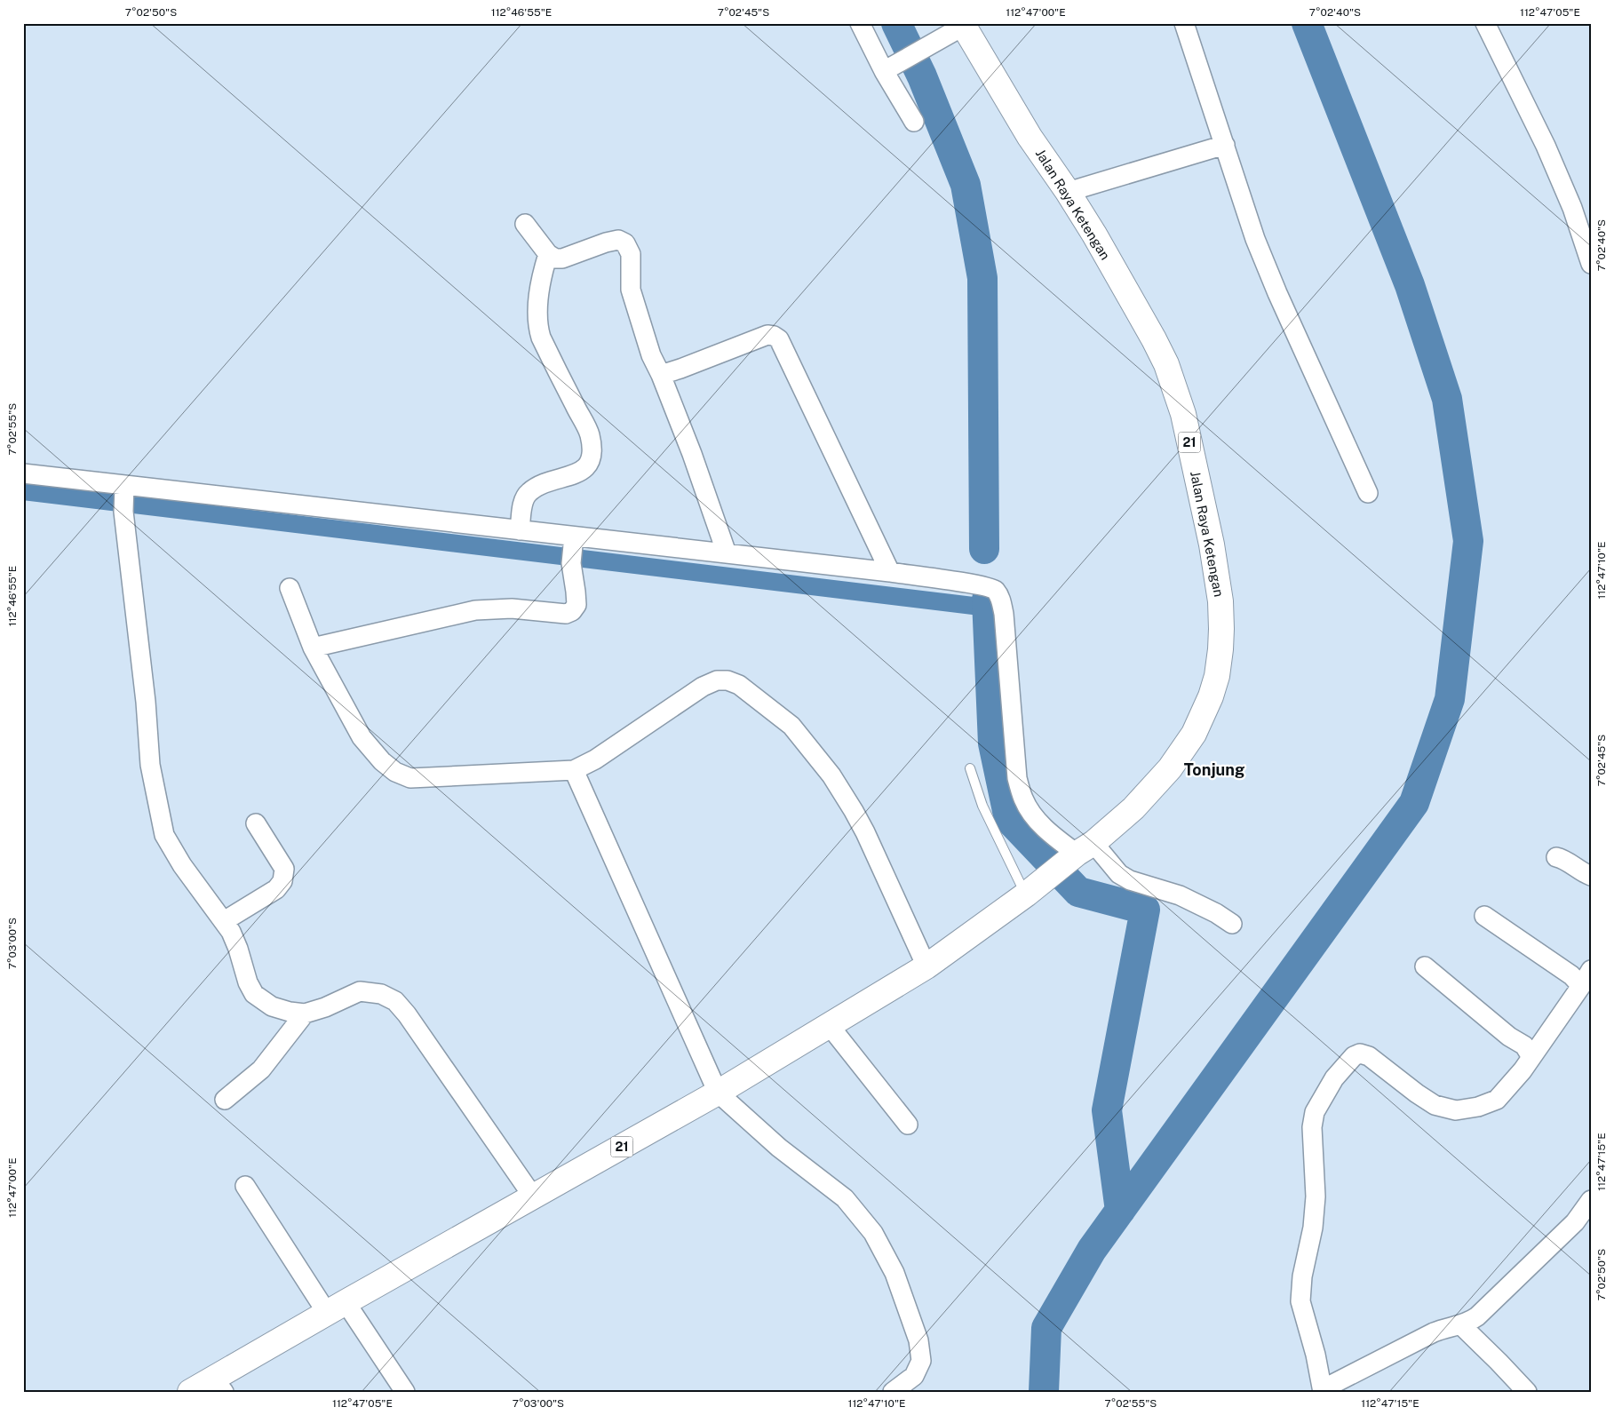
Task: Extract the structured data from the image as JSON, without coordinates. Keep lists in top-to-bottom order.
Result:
{
  "streets": {
    "highway": ["Jalan Raya Ketengan", "21"]
  },
  "crossings": [
    ["Jalan Raya Ketengan", "21"]
  ],
  "districts": ["Tonjung"],
  "coordinates": [
    "7°02'50\"S",
    "112°46'55\"E",
    "7°02'45\"S",
    "112°47'00\"E",
    "7°02'40\"S",
    "112°47'05\"E",
    "7°02'55\"S",
    "112°47'10\"E",
    "7°03'00\"S",
    "112°47'15\"E"
  ]
}
